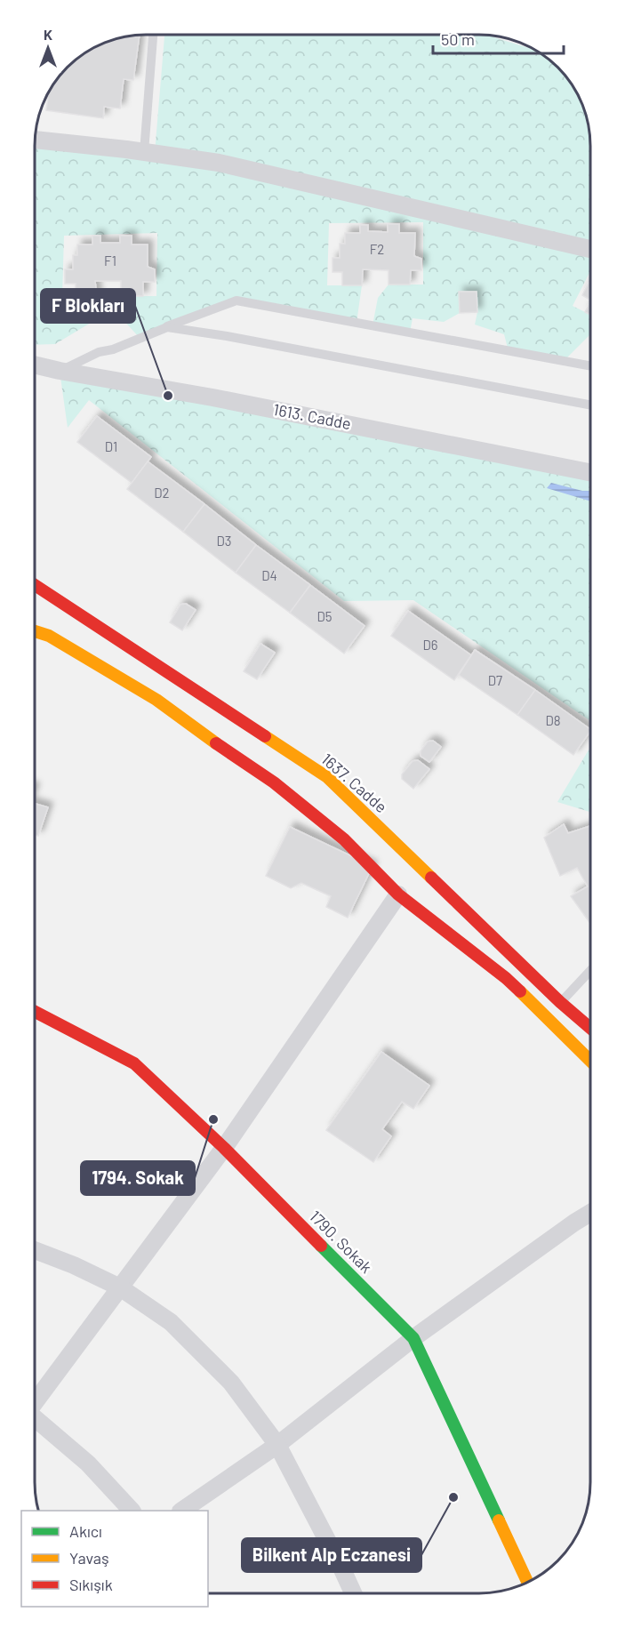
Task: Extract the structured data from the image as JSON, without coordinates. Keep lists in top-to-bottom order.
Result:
{
  "streets": {
    "street": ["1613. Cadde", "1637. Cadde", "1790. Sokak"]
  },
  "places": ["F Blokları", "1794. Sokak", "Bilkent Alp Eczanesi"],
  "house_numbers": [
    "F2",
    "F1",
    "D1",
    "D2",
    "D3",
    "D4",
    "D5",
    "D6",
    "D7",
    "D8"
  ],
  "legend": ["Akıcı", "Yavaş", "Sıkışık"],
  "scale_bar": "50 m",
  "north": "top"
}
